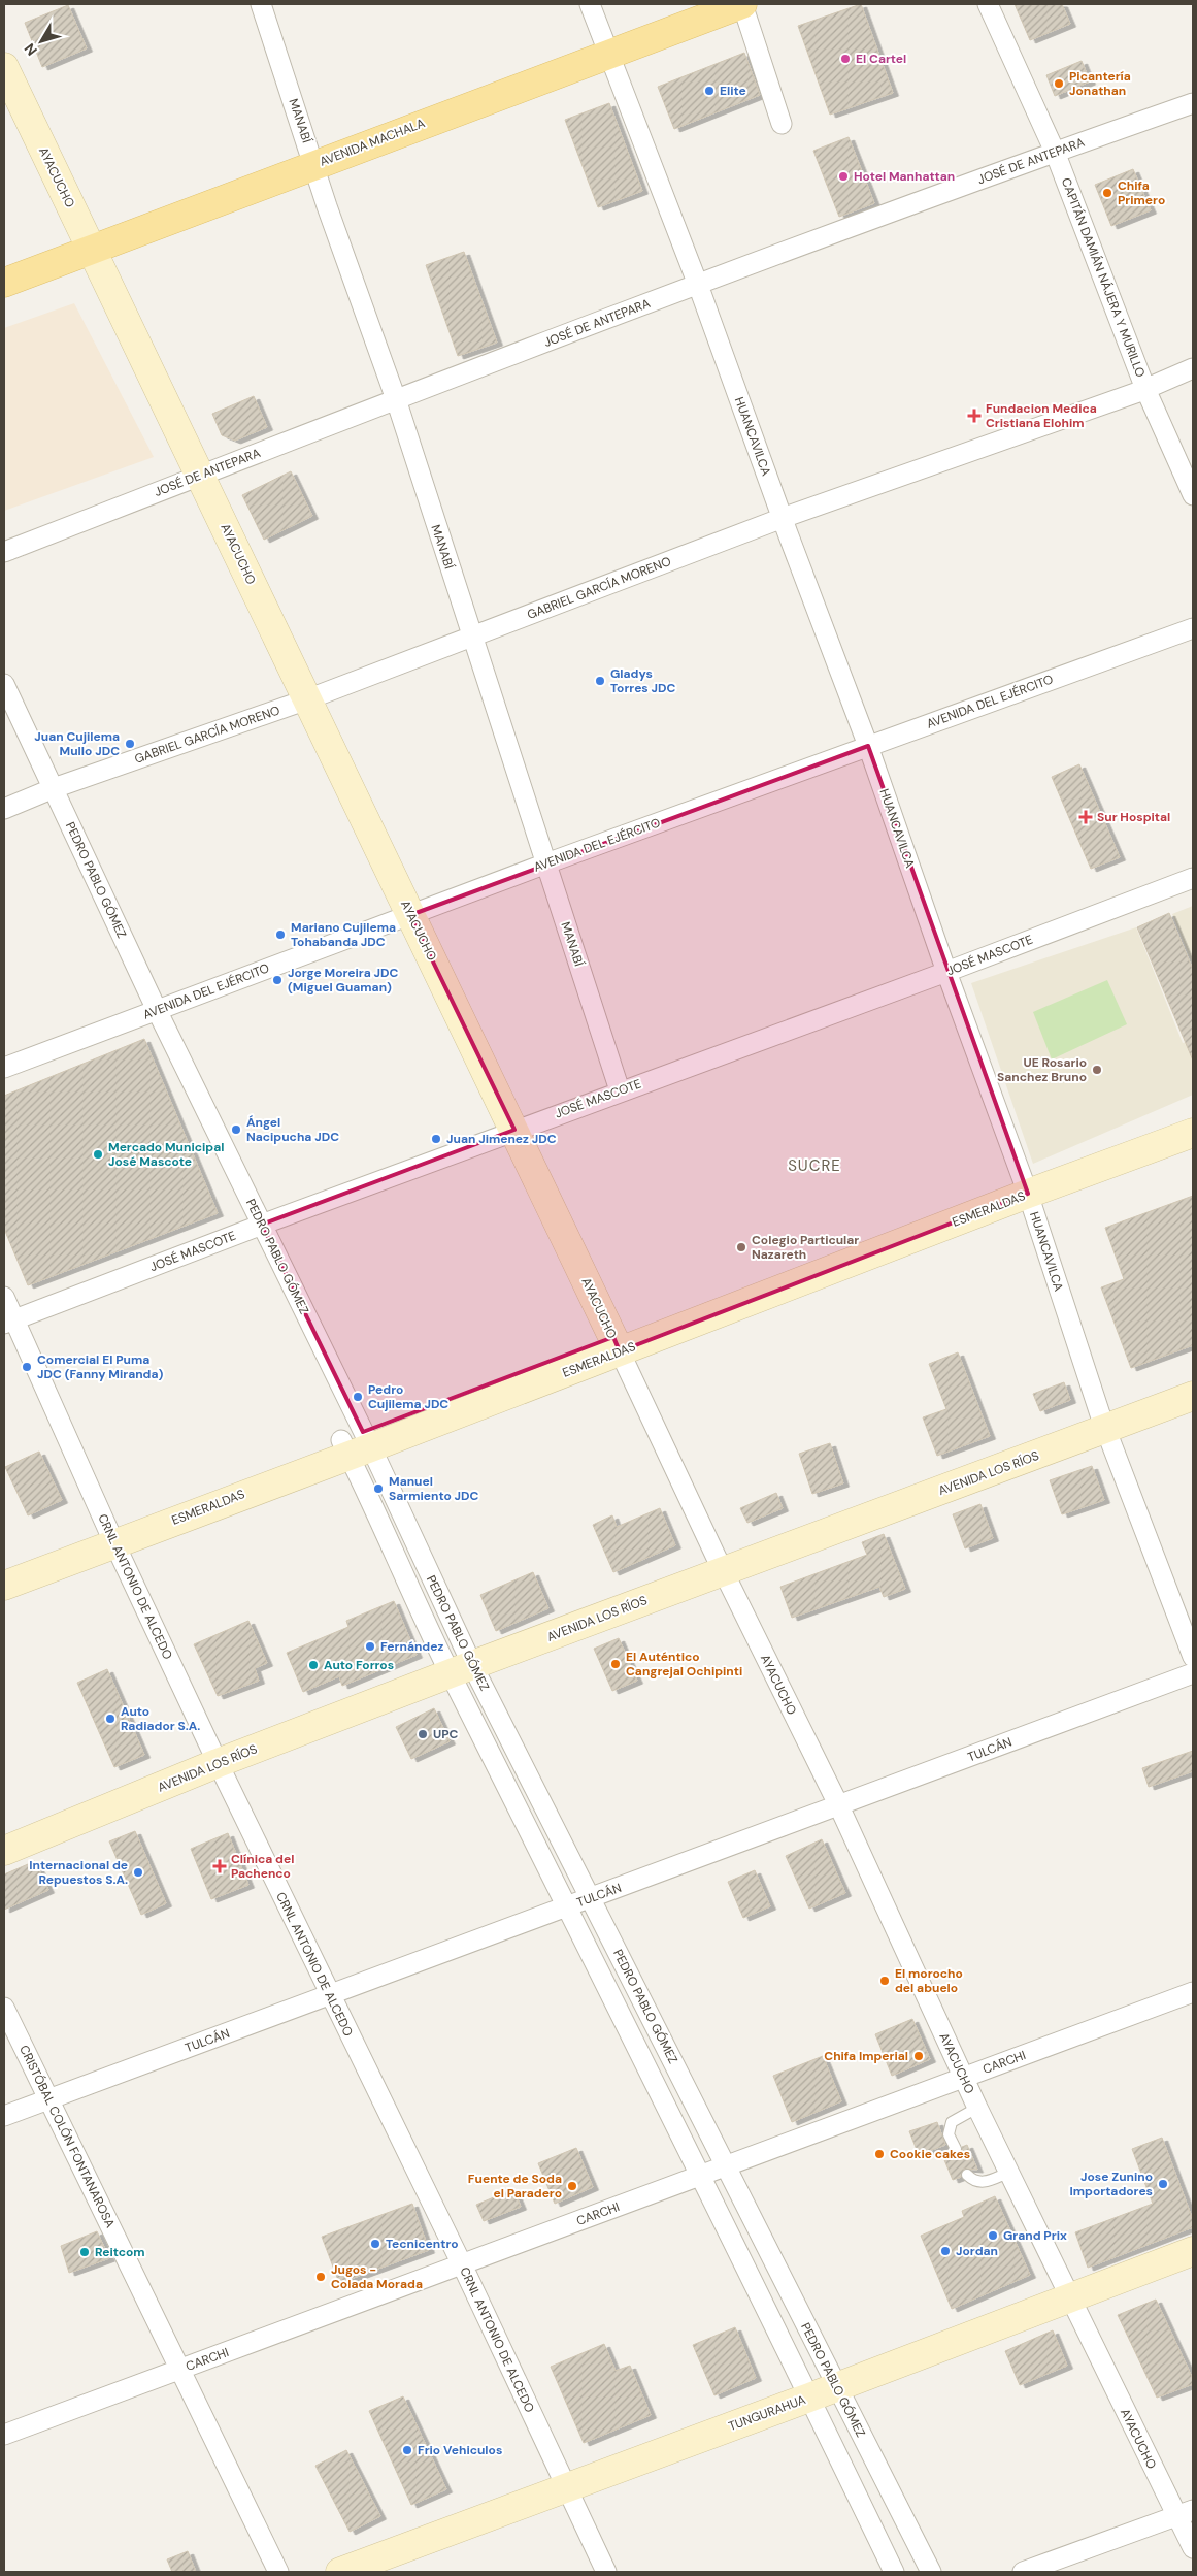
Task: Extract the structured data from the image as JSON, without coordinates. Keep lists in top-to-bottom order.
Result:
{
  "streets": {
    "main road": [
      "AVENIDA MACHALA",
      "AYACUCHO",
      "ESMERALDAS",
      "AVENIDA LOS RÍOS",
      "TUNGURAHUA"
    ],
    "street": [
      "MANABÍ",
      "JOSÉ DE ANTEPARA",
      "CAPITÁN DAMIÁN NÁJERA Y MURILLO",
      "HUANCAVILCA",
      "GABRIEL GARCÍA MORENO",
      "AVENIDA DEL EJÉRCITO",
      "PEDRO PABLO GÓMEZ",
      "JOSÉ MASCOTE",
      "CRNL ANTONIO DE ALCEDO",
      "TULCÁN",
      "CARCHI",
      "CRISTÓBAL COLÓN FONTANAROSA"
    ]
  },
  "crossings": [
    ["MANABÍ", "AVENIDA MACHALA"],
    ["MANABÍ", "JOSÉ DE ANTEPARA"],
    ["MANABÍ", "GABRIEL GARCÍA MORENO"],
    ["MANABÍ", "AVENIDA DEL EJÉRCITO"],
    ["MANABÍ", "JOSÉ MASCOTE"],
    ["AVENIDA MACHALA", "AYACUCHO"],
    ["AVENIDA MACHALA", "HUANCAVILCA"],
    ["JOSÉ DE ANTEPARA", "AYACUCHO"],
    ["JOSÉ DE ANTEPARA", "CAPITÁN DAMIÁN NÁJERA Y MURILLO"],
    ["JOSÉ DE ANTEPARA", "HUANCAVILCA"],
    ["AYACUCHO", "GABRIEL GARCÍA MORENO"],
    ["AYACUCHO", "AVENIDA DEL EJÉRCITO"],
    ["AYACUCHO", "JOSÉ MASCOTE"],
    ["AYACUCHO", "ESMERALDAS"],
    ["AYACUCHO", "AVENIDA LOS RÍOS"],
    ["AYACUCHO", "TULCÁN"],
    ["AYACUCHO", "CARCHI"],
    ["AYACUCHO", "TUNGURAHUA"],
    ["CAPITÁN DAMIÁN NÁJERA Y MURILLO", "GABRIEL GARCÍA MORENO"],
    ["HUANCAVILCA", "GABRIEL GARCÍA MORENO"],
    ["HUANCAVILCA", "AVENIDA DEL EJÉRCITO"],
    ["HUANCAVILCA", "JOSÉ MASCOTE"],
    ["HUANCAVILCA", "ESMERALDAS"],
    ["HUANCAVILCA", "AVENIDA LOS RÍOS"],
    ["GABRIEL GARCÍA MORENO", "PEDRO PABLO GÓMEZ"],
    ["AVENIDA DEL EJÉRCITO", "PEDRO PABLO GÓMEZ"],
    ["PEDRO PABLO GÓMEZ", "JOSÉ MASCOTE"],
    ["PEDRO PABLO GÓMEZ", "ESMERALDAS"],
    ["PEDRO PABLO GÓMEZ", "AVENIDA LOS RÍOS"],
    ["PEDRO PABLO GÓMEZ", "TULCÁN"],
    ["PEDRO PABLO GÓMEZ", "CARCHI"],
    ["PEDRO PABLO GÓMEZ", "TUNGURAHUA"],
    ["JOSÉ MASCOTE", "CRNL ANTONIO DE ALCEDO"],
    ["ESMERALDAS", "CRNL ANTONIO DE ALCEDO"],
    ["AVENIDA LOS RÍOS", "CRNL ANTONIO DE ALCEDO"],
    ["CRNL ANTONIO DE ALCEDO", "TULCÁN"],
    ["CRNL ANTONIO DE ALCEDO", "CARCHI"],
    ["CRNL ANTONIO DE ALCEDO", "TUNGURAHUA"],
    ["TULCÁN", "CRISTÓBAL COLÓN FONTANAROSA"],
    ["CARCHI", "CRISTÓBAL COLÓN FONTANAROSA"]
  ],
  "districts": ["SUCRE"],
  "places": {
    "other": [
      "El Cartel",
      "Picantería Jonathan",
      "Elite",
      "Hotel Manhattan",
      "Chifa Primero",
      "Gladys Torres JDC",
      "Juan Cujilema Mullo JDC",
      "Mariano Cujilema Tohabanda JDC",
      "Jorge Moreira JDC (Miguel Guaman)",
      "UE Rosario Sanchez Bruno",
      "Ángel Nacipucha JDC",
      "Juan Jimenez JDC",
      "Mercado Municipal José Mascote",
      "Colegio Particular Nazareth",
      "Comercial El Puma JDC (Fanny Miranda)",
      "Pedro Cujilema JDC",
      "Manuel Sarmiento JDC",
      "Fernández",
      "El Auténtico Cangrejal Ochipinti",
      "Auto Forros",
      "Auto Radiador S.A.",
      "UPC",
      "Internacional de Repuestos S.A.",
      "El morocho del abuelo",
      "Chifa Imperial",
      "Cookie cakes",
      "Jose Zunino Importadores",
      "Fuente de Soda el Paradero",
      "Grand Prix",
      "Tecnicentro",
      "Jordan",
      "Reitcom",
      "Jugos - Colada Morada",
      "Frio Vehiculos"
    ],
    "health": ["Fundacion Medica Cristiana Elohim", "Sur Hospital", "Clínica del Pachenco"]
  },
  "north": "bottom left"
}
